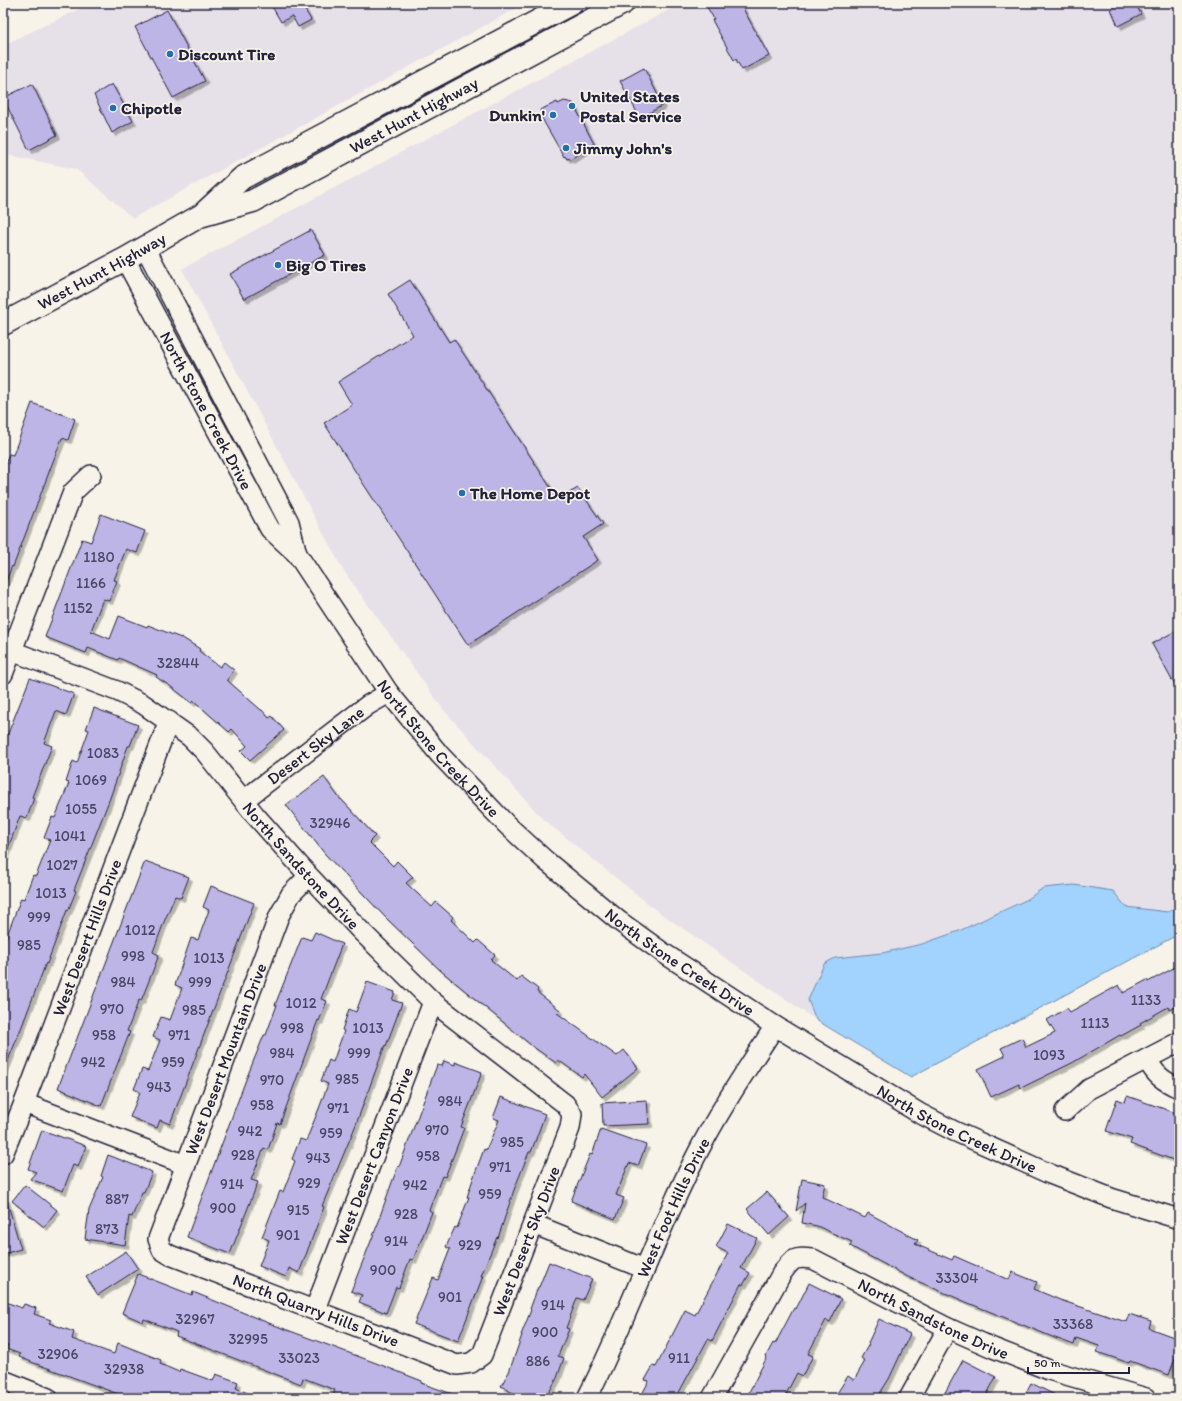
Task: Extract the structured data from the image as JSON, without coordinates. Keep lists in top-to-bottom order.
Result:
{
  "streets": {
    "main road": ["West Hunt Highway"],
    "street": [
      "North Stone Creek Drive",
      "Desert Sky Lane",
      "North Sandstone Drive",
      "West Desert Hills Drive",
      "West Desert Mountain Drive",
      "West Desert Canyon Drive",
      "West Foot Hills Drive",
      "West Desert Sky Drive",
      "North Quarry Hills Drive"
    ]
  },
  "crossings": [
    ["West Hunt Highway", "North Stone Creek Drive"],
    ["North Stone Creek Drive", "Desert Sky Lane"],
    ["North Stone Creek Drive", "West Foot Hills Drive"],
    ["Desert Sky Lane", "North Sandstone Drive"],
    ["North Sandstone Drive", "West Desert Hills Drive"],
    ["North Sandstone Drive", "West Desert Mountain Drive"],
    ["North Sandstone Drive", "West Desert Canyon Drive"],
    ["North Sandstone Drive", "West Desert Sky Drive"],
    ["West Desert Mountain Drive", "North Quarry Hills Drive"],
    ["West Desert Canyon Drive", "North Quarry Hills Drive"],
    ["West Desert Sky Drive", "North Quarry Hills Drive"]
  ],
  "places": [
    "Discount Tire",
    "United States Postal Service",
    "Chipotle",
    "Dunkin'",
    "Jimmy John's",
    "Big O Tires",
    "The Home Depot"
  ],
  "house_numbers": [
    "1180",
    "1166",
    "1152",
    "32844",
    "1083",
    "1069",
    "1055",
    "32946",
    "1041",
    "1027",
    "1013",
    "999",
    "1012",
    "985",
    "998",
    "1013",
    "984",
    "999",
    "1133",
    "1012",
    "970",
    "985",
    "1113",
    "998",
    "1013",
    "958",
    "971",
    "984",
    "999",
    "1093",
    "942",
    "959",
    "985",
    "970",
    "943",
    "984",
    "958",
    "971",
    "970",
    "942",
    "959",
    "985",
    "928",
    "958",
    "943",
    "971",
    "929",
    "914",
    "942",
    "959",
    "887",
    "900",
    "915",
    "928",
    "873",
    "901",
    "914",
    "929",
    "900",
    "33304",
    "901",
    "914",
    "32967",
    "33368",
    "900",
    "32995",
    "32906",
    "33023",
    "911",
    "886",
    "32938"
  ],
  "scale_bar": "50 m"
}
